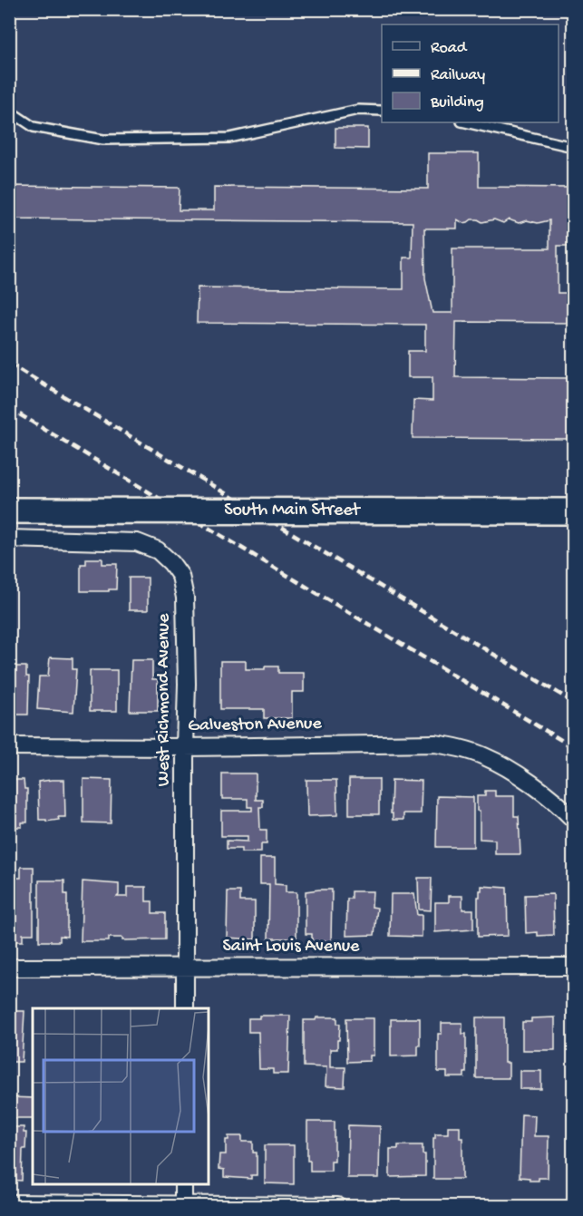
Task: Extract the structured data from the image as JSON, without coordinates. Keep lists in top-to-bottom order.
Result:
{
  "streets": {
    "street": [
      "South Main Street",
      "West Richmond Avenue",
      "Galveston Avenue",
      "Saint Louis Avenue"
    ]
  },
  "crossings": [
    ["West Richmond Avenue", "Galveston Avenue"],
    ["West Richmond Avenue", "Saint Louis Avenue"]
  ],
  "legend": ["Road", "Railway", "Building"]
}
